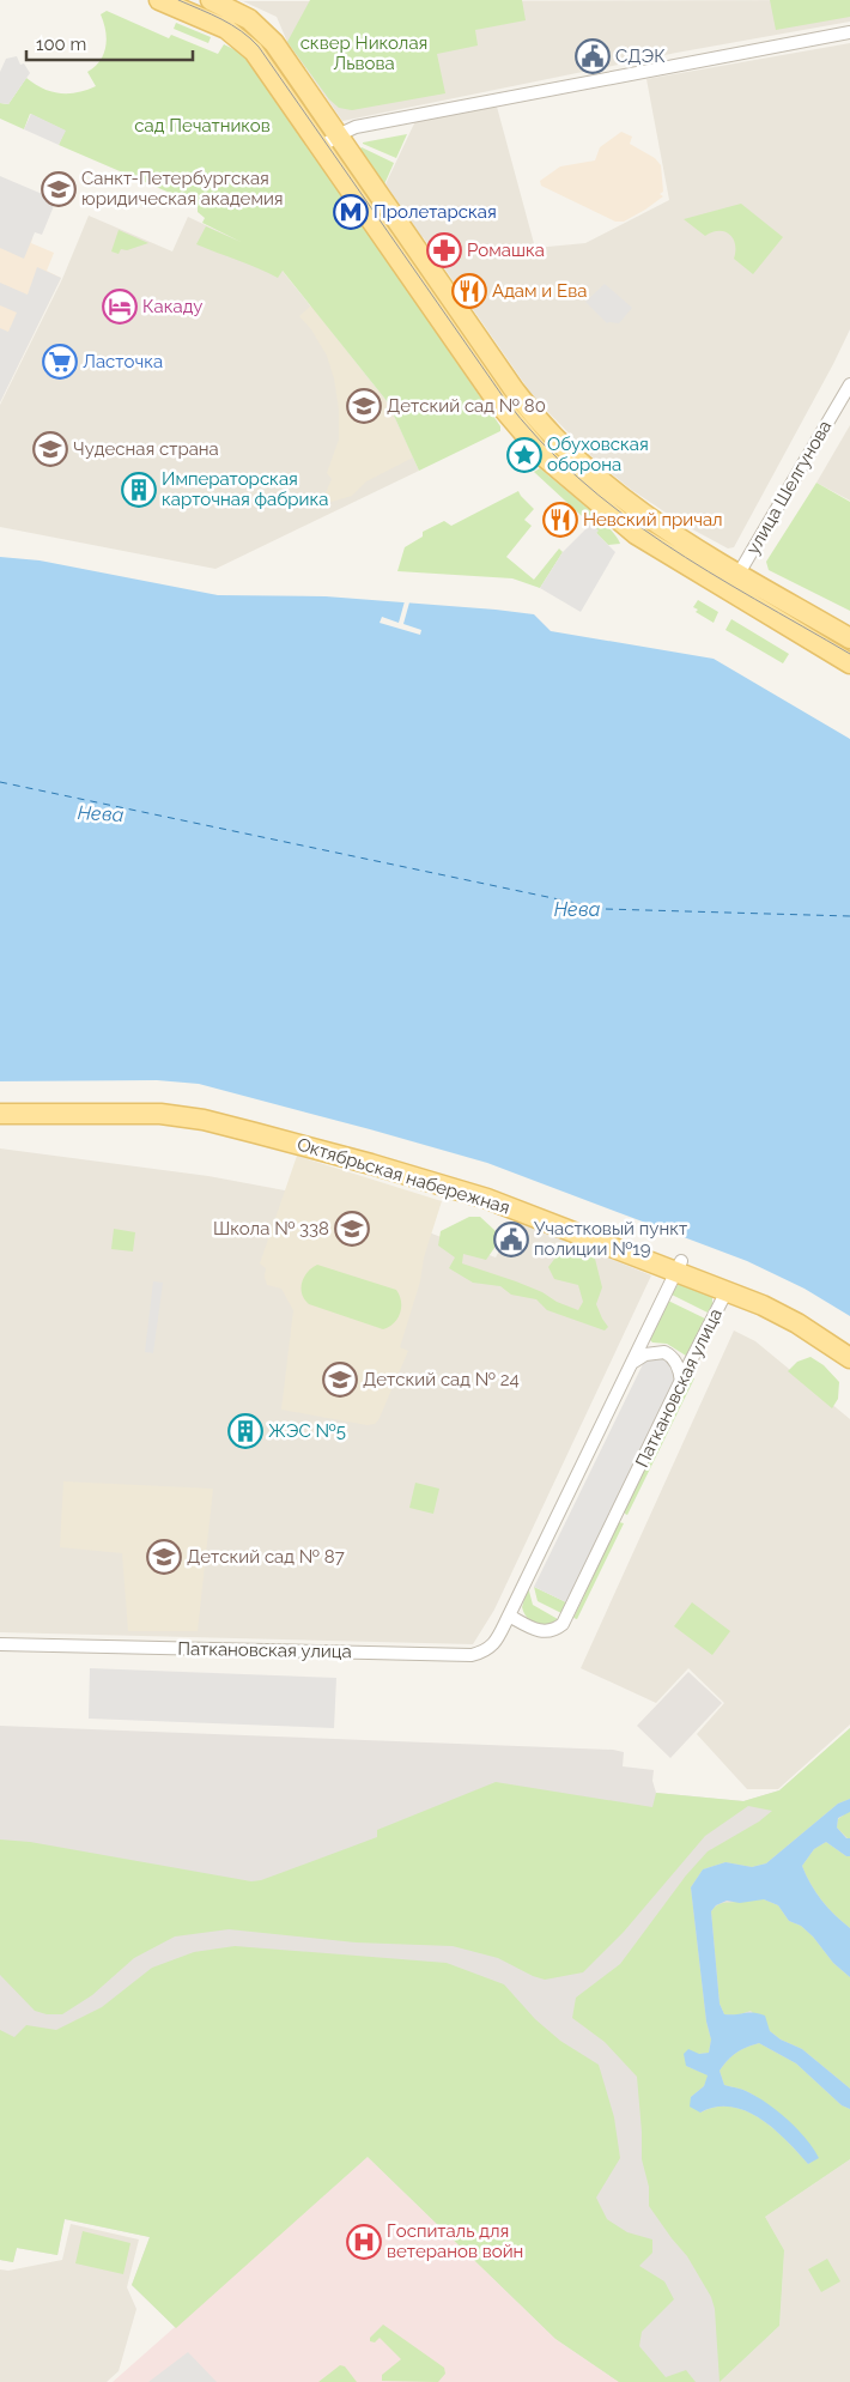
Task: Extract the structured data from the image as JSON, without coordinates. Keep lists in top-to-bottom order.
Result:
{
  "streets": {
    "main road": ["Октябрьская набережная"],
    "street": ["улица Шелгунова", "Паткановская улица"]
  },
  "crossings": [
    ["Октябрьская набережная", "Паткановская улица"]
  ],
  "water": ["Нева"],
  "parks": ["сквер Николая Львова", "сад Печатников"],
  "places": {
    "public building": ["СДЭК", "Участковый пункт полиции №19"],
    "school or university": [
      "Санкт-Петербургская юридическая академия",
      "Детский сад № 80",
      "Чудесная страна",
      "Школа № 338",
      "Детский сад № 24",
      "Детский сад № 87"
    ],
    "metro station": ["Пролетарская"],
    "pharmacy": ["Ромашка"],
    "restaurant": ["Адам и Ева", "Невский причал"],
    "hotel": ["Какаду"],
    "supermarket": ["Ласточка"],
    "place": ["Обуховская оборона"],
    "building": ["Императорская карточная фабрика", "ЖЭС №5"],
    "hospital": ["Госпиталь для ветеранов войн"]
  },
  "scale_bar": "100 m"
}
